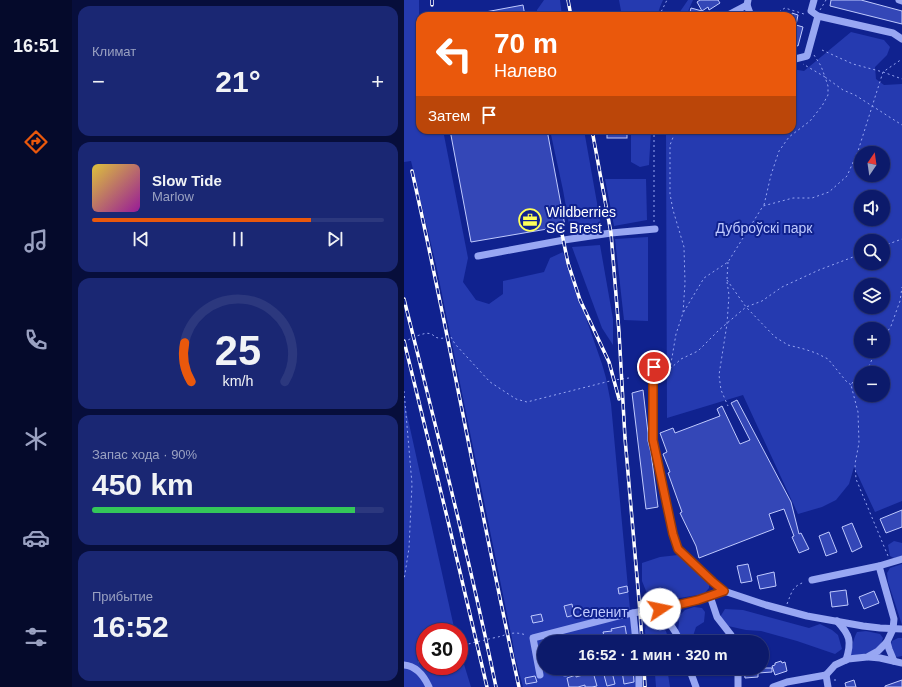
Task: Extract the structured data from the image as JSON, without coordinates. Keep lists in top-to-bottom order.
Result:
{
  "parks": ["Дуброўскі парк", "Селенит"],
  "places": {
    "office": ["Wildberries SC Brest"]
  },
  "north": "top",
  "page": {
    "tabs": "16:51",
    "tile": [
      "Климат",
      ["Запас хода · 90%", "450 km"],
      ["Прибытие", "16:52"]
    ],
    "turn": ["70 m", "Налево"],
    "heat": ["−", "21°", "+"],
    "then": "Затем",
    "map_buttons": ["+", "−"],
    "song": ["Slow Tide", "Marlow"],
    "limit": "30",
    "trip": "16:52 · 1 мин · 320 m",
    "gauge": ["25", "km/h"]
  }
}
